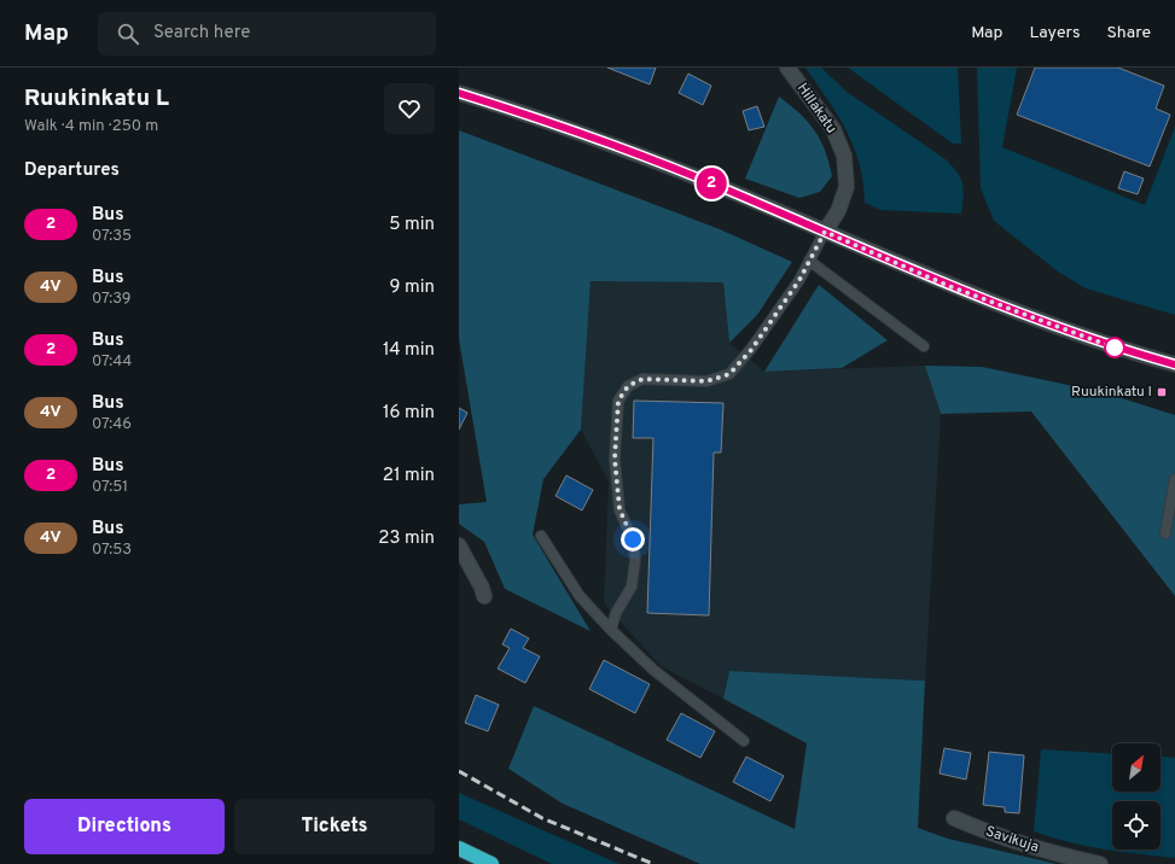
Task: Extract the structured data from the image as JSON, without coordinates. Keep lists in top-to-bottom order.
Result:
{
  "streets": {
    "street": ["Hillakatu", "Savikuja"]
  },
  "places": {
    "transit": ["Ruukinkatu I"]
  },
  "lines": ["bus line 2"],
  "north": "top right",
  "page": {
    "header": "Map",
    "search": "Search here",
    "nav": ["Map", "Layers", "Share"],
    "heading": [
      ["Ruukinkatu L", "Walk · 4 min · 250 m"],
      "Departures"
    ],
    "on_map": "2",
    "list": [
      {
        "mark": "2",
        "name": "Bus",
        "note": "07:35",
        "value": "5 min"
      },
      {
        "mark": "4V",
        "name": "Bus",
        "note": "07:39",
        "value": "9 min"
      },
      {
        "mark": "2",
        "name": "Bus",
        "note": "07:44",
        "value": "14 min"
      },
      {
        "mark": "4V",
        "name": "Bus",
        "note": "07:46",
        "value": "16 min"
      },
      {
        "mark": "2",
        "name": "Bus",
        "note": "07:51",
        "value": "21 min"
      },
      {
        "mark": "4V",
        "name": "Bus",
        "note": "07:53",
        "value": "23 min"
      }
    ],
    "buttons": ["Directions", "Tickets"]
  }
}
